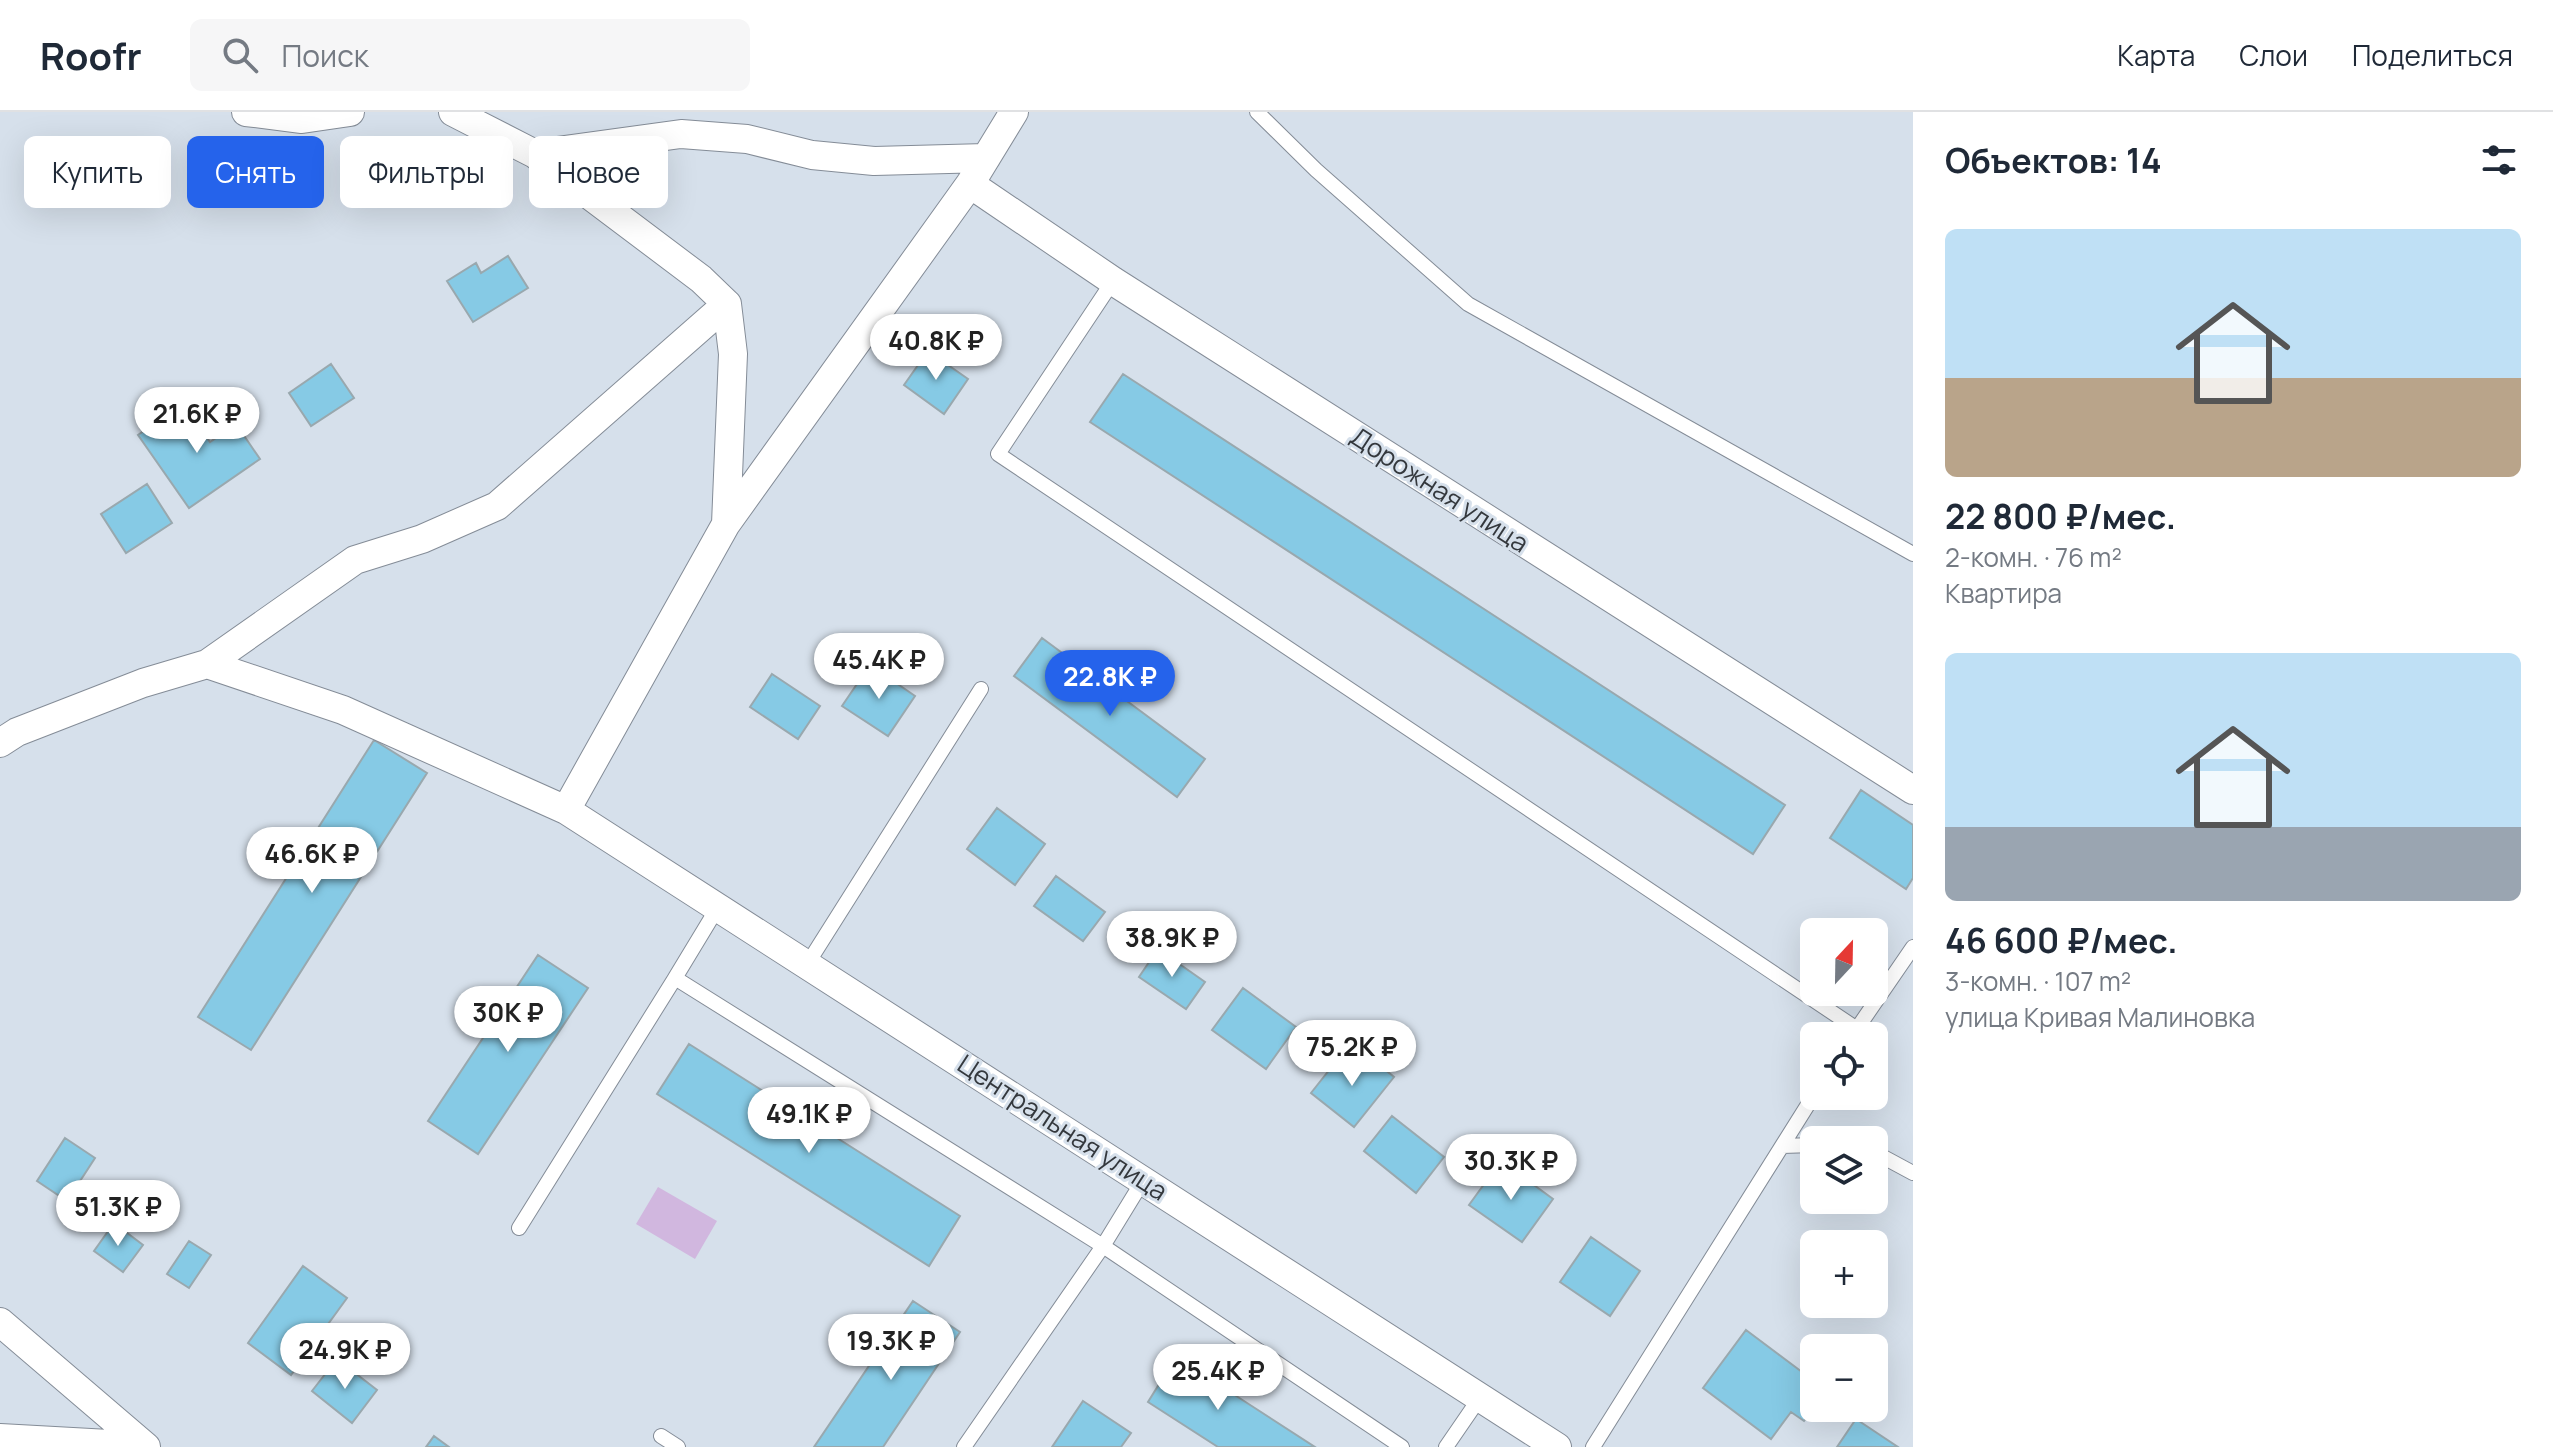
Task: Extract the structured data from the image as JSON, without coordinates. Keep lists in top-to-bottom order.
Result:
{
  "streets": {
    "street": ["Дорожная улица", "Центральная улица"]
  },
  "north": "top",
  "page": {
    "header": "Roofr",
    "search": "Поиск",
    "nav": ["Карта", "Слои", "Поделиться"],
    "heading": "Объектов: 14",
    "chip": [
      "Купить",
      "Снять",
      "Фильтры",
      "Новое"
    ],
    "list": [
      {
        "name": "22 800 ₽/мес.",
        "note": "2-комн. · 76 m² · Квартира"
      },
      {
        "name": "46 600 ₽/мес.",
        "note": "3-комн. · 107 m² · улица Кривая Малиновка"
      }
    ],
    "price": [
      "40.8K ₽",
      "21.6K ₽",
      "45.4K ₽",
      "22.8K ₽",
      "46.6K ₽",
      "38.9K ₽",
      "30K ₽",
      "75.2K ₽",
      "49.1K ₽",
      "30.3K ₽",
      "51.3K ₽",
      "19.3K ₽",
      "24.9K ₽",
      "25.4K ₽"
    ],
    "map_buttons": ["+", "−"]
  }
}
